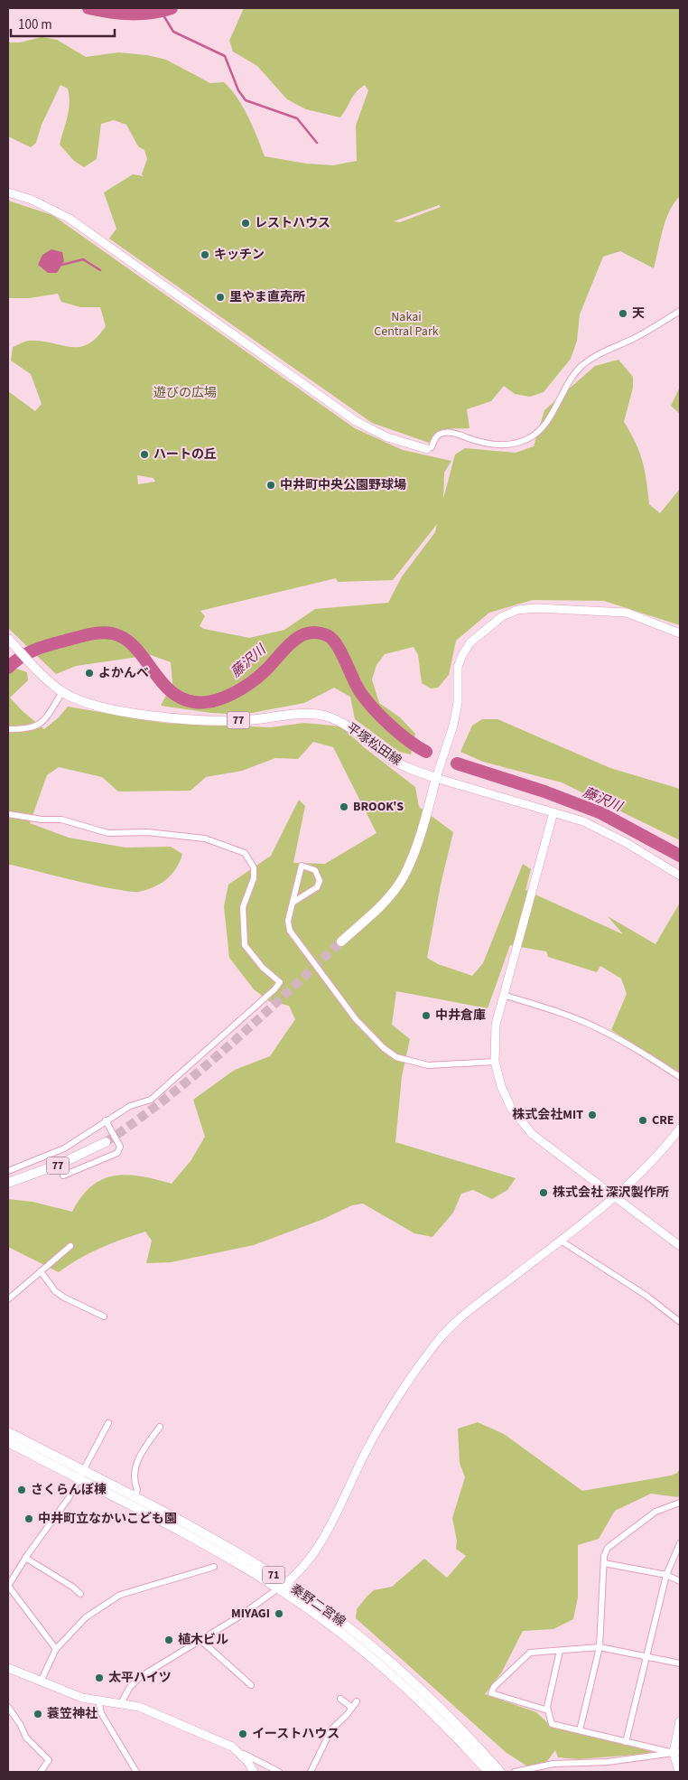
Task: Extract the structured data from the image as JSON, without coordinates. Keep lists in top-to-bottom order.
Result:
{
  "streets": {
    "main road": [
      "77",
      "平塚松田線",
      "71",
      "秦野二宮線"
    ]
  },
  "water": ["藤沢川"],
  "parks": ["Nakai Central Park", "遊びの広場"],
  "places": [
    "レストハウス",
    "キッチン",
    "里やま直売所",
    "天",
    "ハートの丘",
    "中井町中央公園野球場",
    "よかんべ",
    "BROOK'S",
    "中井倉庫",
    "株式会社MIT",
    "CRE",
    "株式会社 深沢製作所",
    "さくらんぼ棟",
    "中井町立なかいこども園",
    "MIYAGI",
    "植木ビル",
    "太平ハイツ",
    "蓑笠神社",
    "イーストハウス"
  ],
  "scale_bar": "100 m"
}
